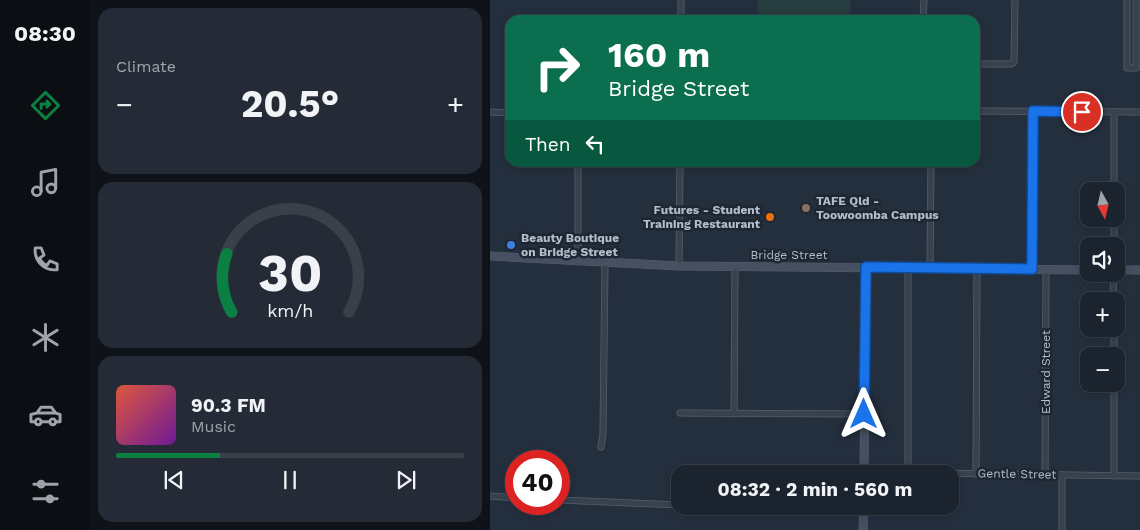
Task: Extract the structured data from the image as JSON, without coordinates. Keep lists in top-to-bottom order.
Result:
{
  "streets": {
    "main road": ["Bridge Street"],
    "street": ["Edward Street", "Gentle Street"]
  },
  "crossings": [
    ["Bridge Street", "Edward Street"],
    ["Edward Street", "Gentle Street"]
  ],
  "places": ["TAFE Qld - Toowoomba Campus", "Futures - Student Training Restaurant", "Beauty Boutique on Bridge Street"],
  "north": "bottom",
  "page": {
    "tabs": "08:30",
    "tile": "Climate",
    "turn": ["160 m", "Bridge Street"],
    "heat": ["−", "20.5°", "+"],
    "then": "Then",
    "map_buttons": ["+", "−"],
    "song": ["90.3 FM", "Music"],
    "limit": "40",
    "trip": "08:32 · 2 min · 560 m",
    "gauge": ["30", "km/h"]
  }
}
